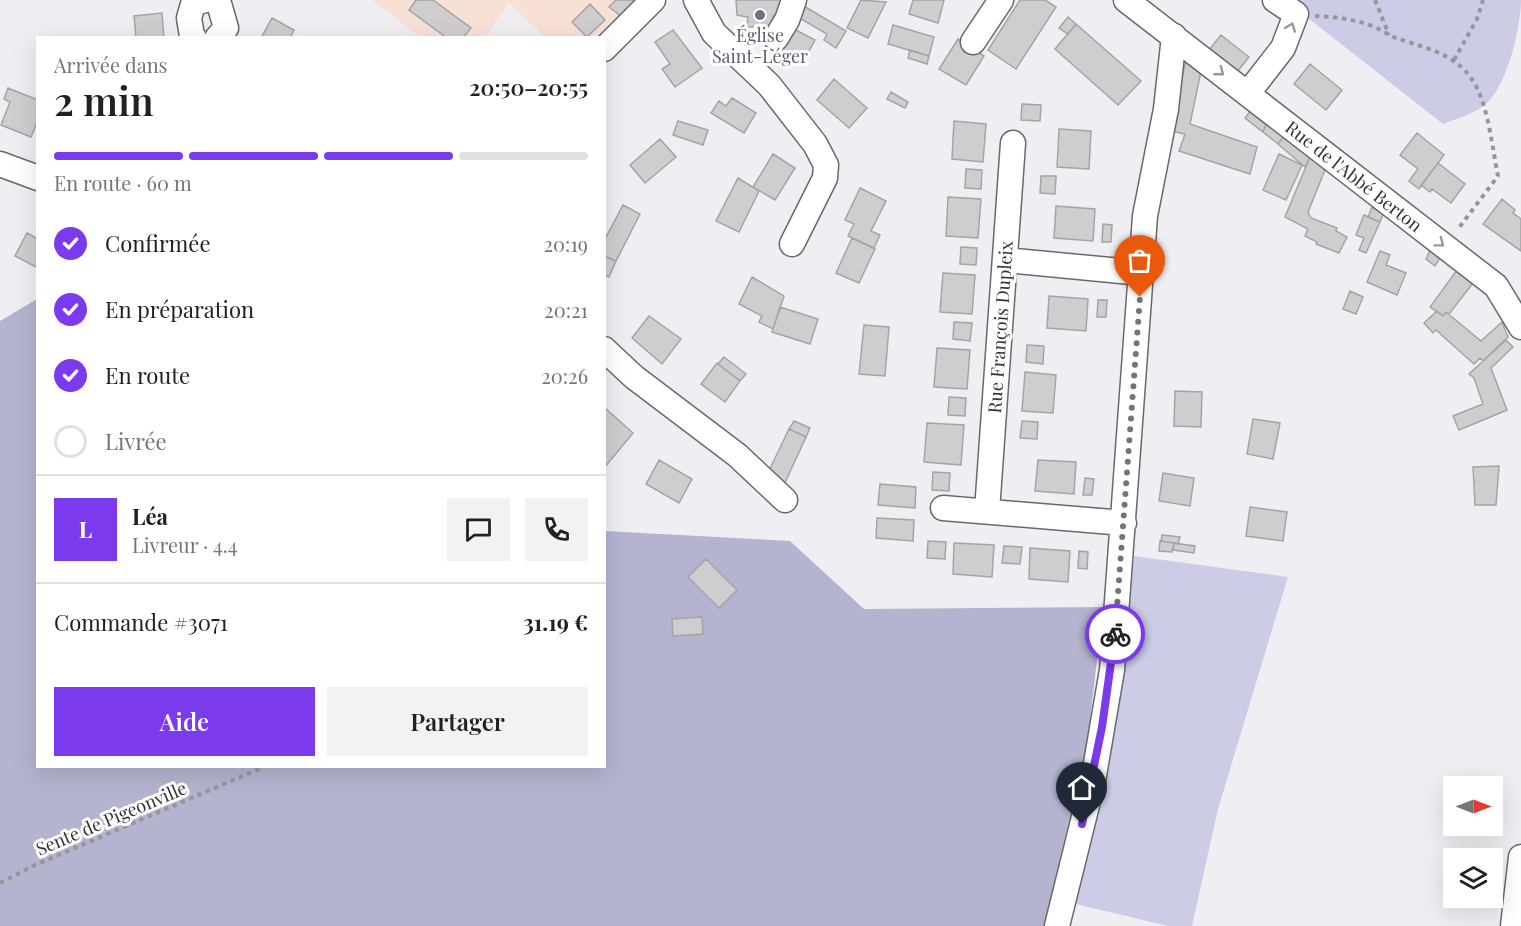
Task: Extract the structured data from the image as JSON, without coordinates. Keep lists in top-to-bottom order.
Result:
{
  "streets": {
    "street": ["Rue de l'Abbé Berton", "Rue François Dupleix"],
    "path": ["Sente de Pigeonville"]
  },
  "one_way": ["Rue de l'Abbé Berton"],
  "places": ["Église Saint-Léger"],
  "north": "right",
  "page": {
    "heading": ["2 min", "Arrivée dans", "20:50–20:55"],
    "panel": [
      "Léa",
      "Livreur · 4.4",
      "Commande #3071",
      "31.19 €"
    ],
    "bar": "En route · 60 m",
    "list": [
      ["Confirmée", "20:19"],
      ["En préparation", "20:21"],
      ["En route", "20:26"],
      "Livrée"
    ],
    "round": "L",
    "buttons": ["Aide", "Partager"]
  }
}
